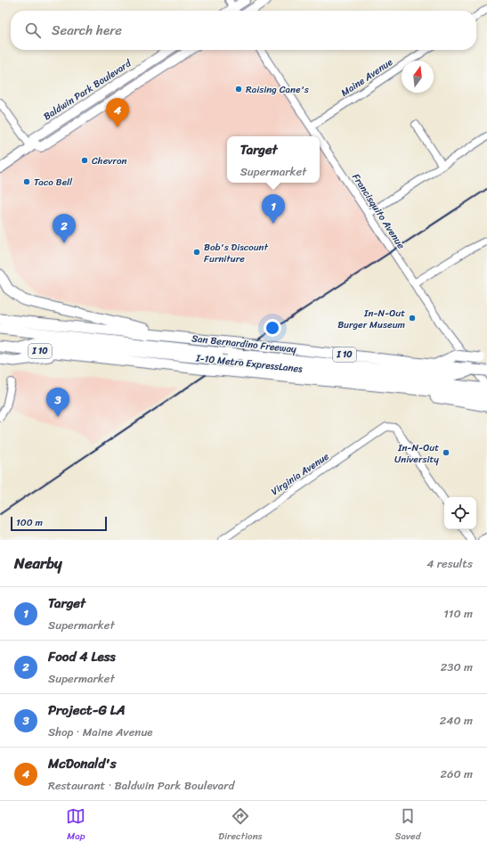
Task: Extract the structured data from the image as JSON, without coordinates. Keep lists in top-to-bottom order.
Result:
{
  "streets": {
    "highway": ["San Bernardino Freeway", "I 10", "I-10 Metro ExpressLanes"],
    "main road": ["Baldwin Park Boulevard"],
    "street": ["Maine Avenue", "Francisquito Avenue", "Virginia Avenue"]
  },
  "crossings": [
    ["Maine Avenue", "Francisquito Avenue"],
    ["San Bernardino Freeway", "I-10 Metro ExpressLanes"],
    ["I 10", "I-10 Metro ExpressLanes"]
  ],
  "places": [
    "Raising Cane's",
    "Chevron",
    "Taco Bell",
    "Bob's Discount Furniture",
    "In-N-Out Burger Museum",
    "In-N-Out University"
  ],
  "scale_bar": "100 m",
  "north": "top",
  "page": {
    "search": "Search here",
    "pins": [
      "4",
      "1",
      "2",
      "3"
    ],
    "popup": ["Target", "Supermarket"],
    "scale": "100 m",
    "heading": ["Nearby", "4 results"],
    "list": [
      {
        "mark": "1",
        "name": "Target",
        "note": "Supermarket",
        "value": "110 m"
      },
      {
        "mark": "2",
        "name": "Food 4 Less",
        "note": "Supermarket",
        "value": "230 m"
      },
      {
        "mark": "3",
        "name": "Project-G LA",
        "note": "Shop · Maine Avenue",
        "value": "240 m"
      },
      {
        "mark": "4",
        "name": "McDonald's",
        "note": "Restaurant · Baldwin Park Boulevard",
        "value": "260 m"
      }
    ],
    "nav": ["Map", "Directions", "Saved"]
  }
}
